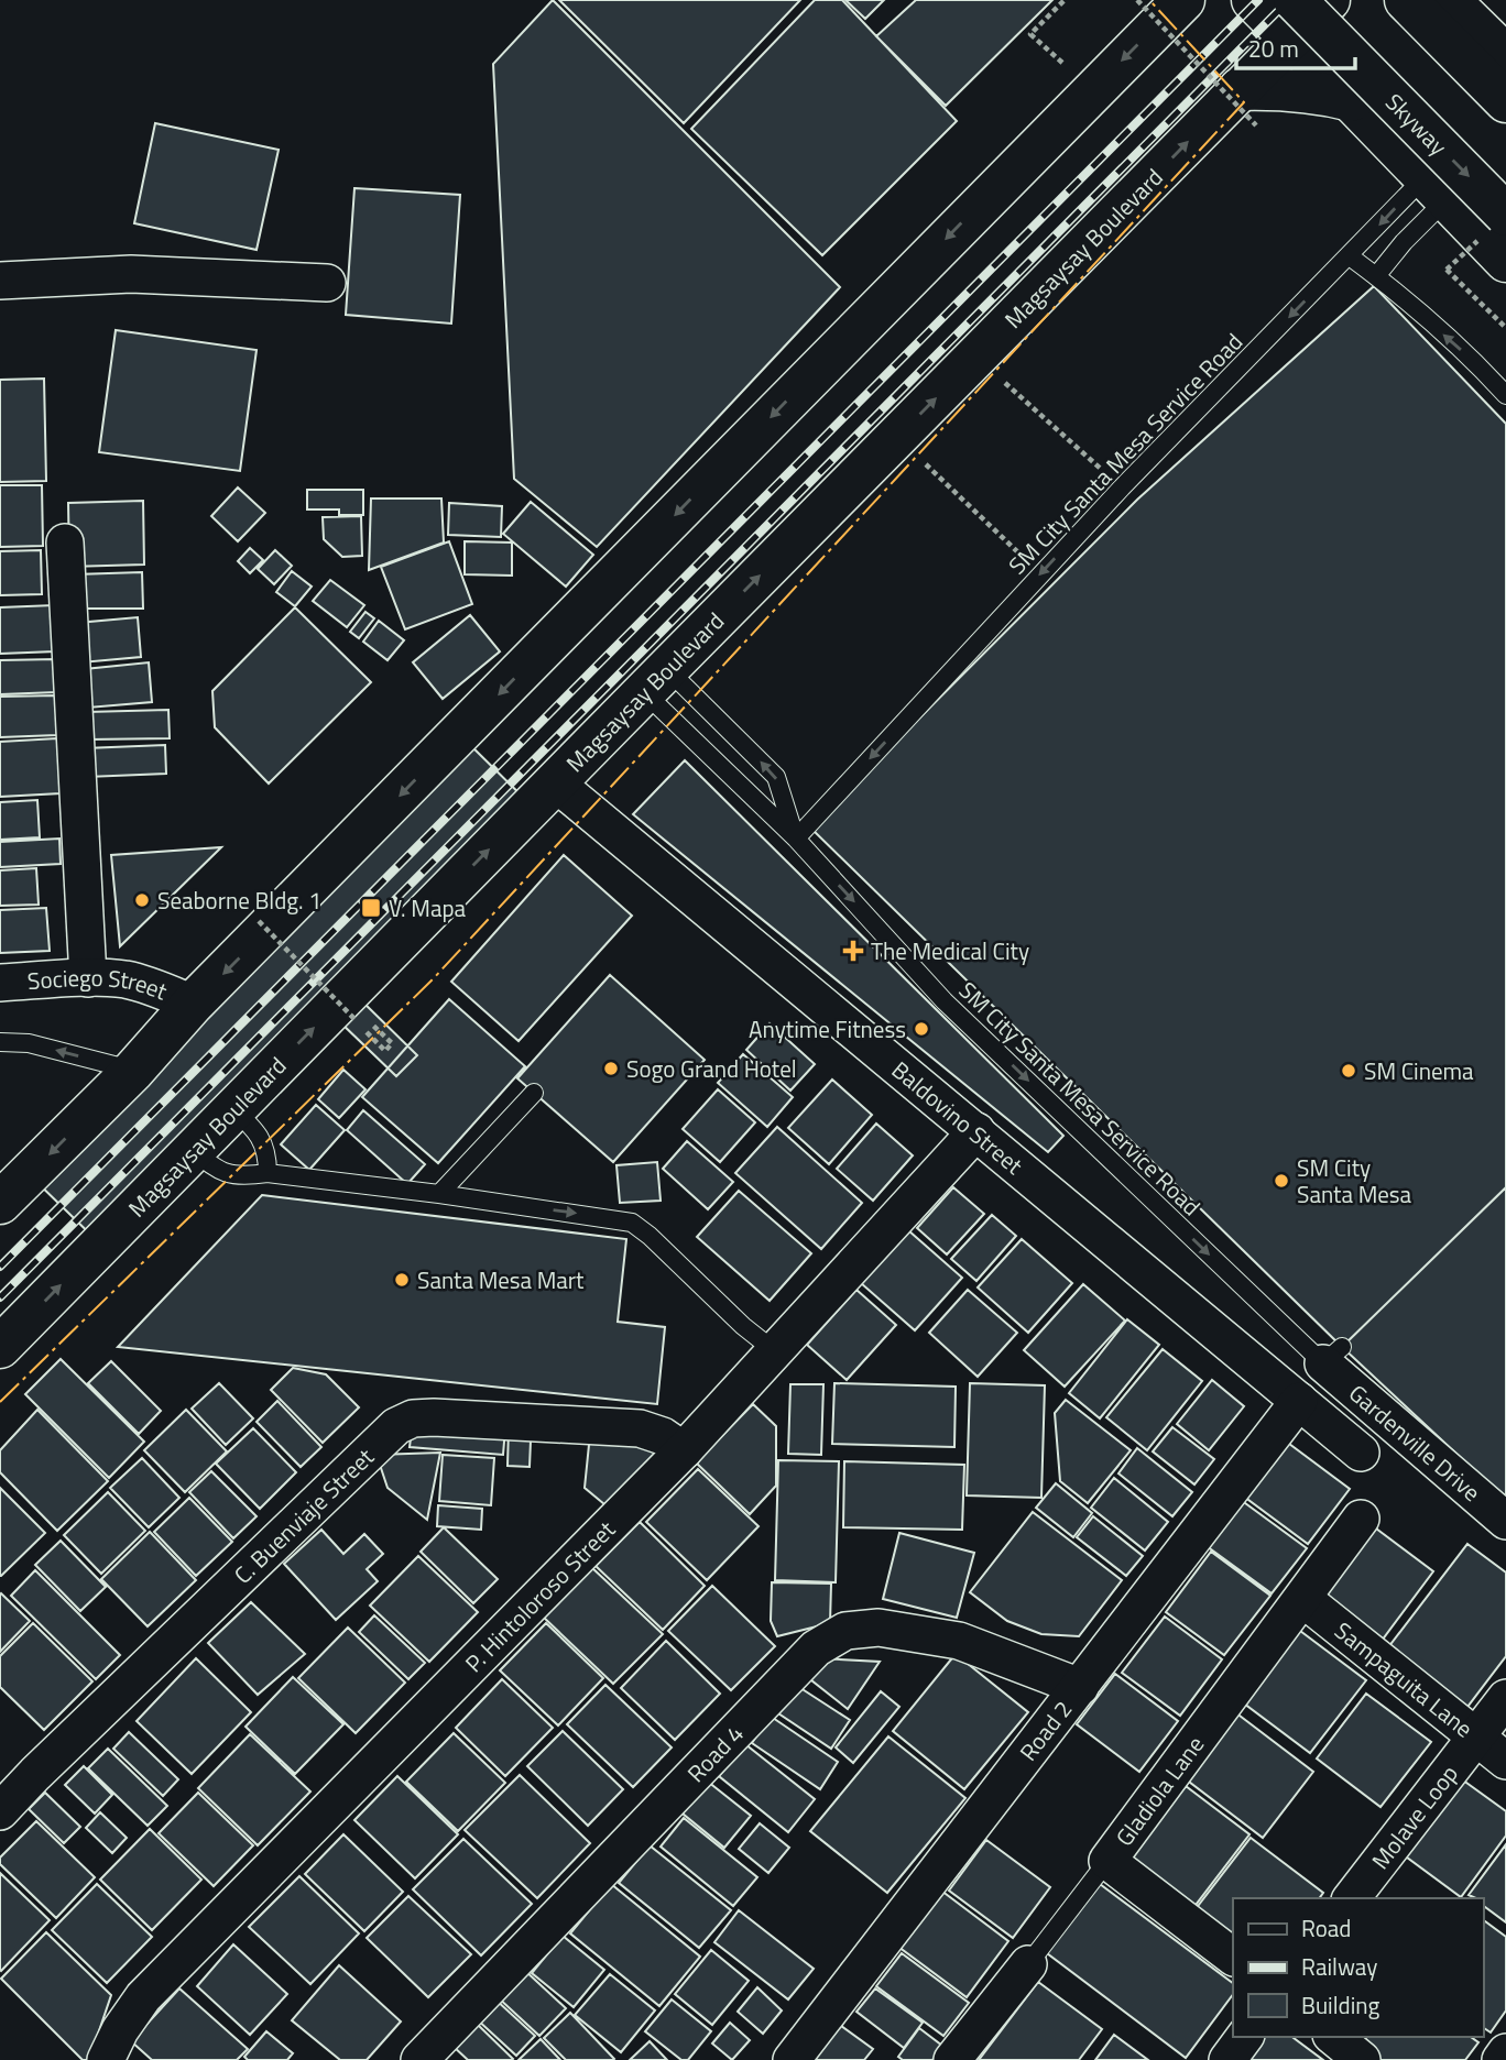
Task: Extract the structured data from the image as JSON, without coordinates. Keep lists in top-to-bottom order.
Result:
{
  "streets": {
    "main road": ["Skyway", "Magsaysay Boulevard"],
    "street": [
      "Sociego Street",
      "Baldovino Street",
      "Gardenville Drive",
      "C. Buenviaje Street",
      "P. Hintoloroso Street",
      "Sampaguita Lane",
      "Road 2",
      "Road 4",
      "Gladiola Lane",
      "Molave Loop"
    ],
    "lane": ["SM City Santa Mesa Service Road"]
  },
  "crossings": [
    ["Skyway", "Magsaysay Boulevard"],
    ["Magsaysay Boulevard", "SM City Santa Mesa Service Road"],
    ["Magsaysay Boulevard", "Baldovino Street"],
    ["SM City Santa Mesa Service Road", "Gardenville Drive"],
    ["Baldovino Street", "P. Hintoloroso Street"],
    ["Baldovino Street", "Road 2"],
    ["C. Buenviaje Street", "P. Hintoloroso Street"],
    ["Sampaguita Lane", "Gladiola Lane"],
    ["Sampaguita Lane", "Molave Loop"],
    ["Road 2", "Road 4"]
  ],
  "places": {
    "other": [
      "Seaborne Bldg. 1",
      "Anytime Fitness",
      "Sogo Grand Hotel",
      "SM Cinema",
      "SM City Santa Mesa",
      "Santa Mesa Mart"
    ],
    "transit": ["V. Mapa"],
    "health": ["The Medical City"]
  },
  "legend": ["Road", "Railway", "Building"],
  "scale_bar": "20 m"
}
